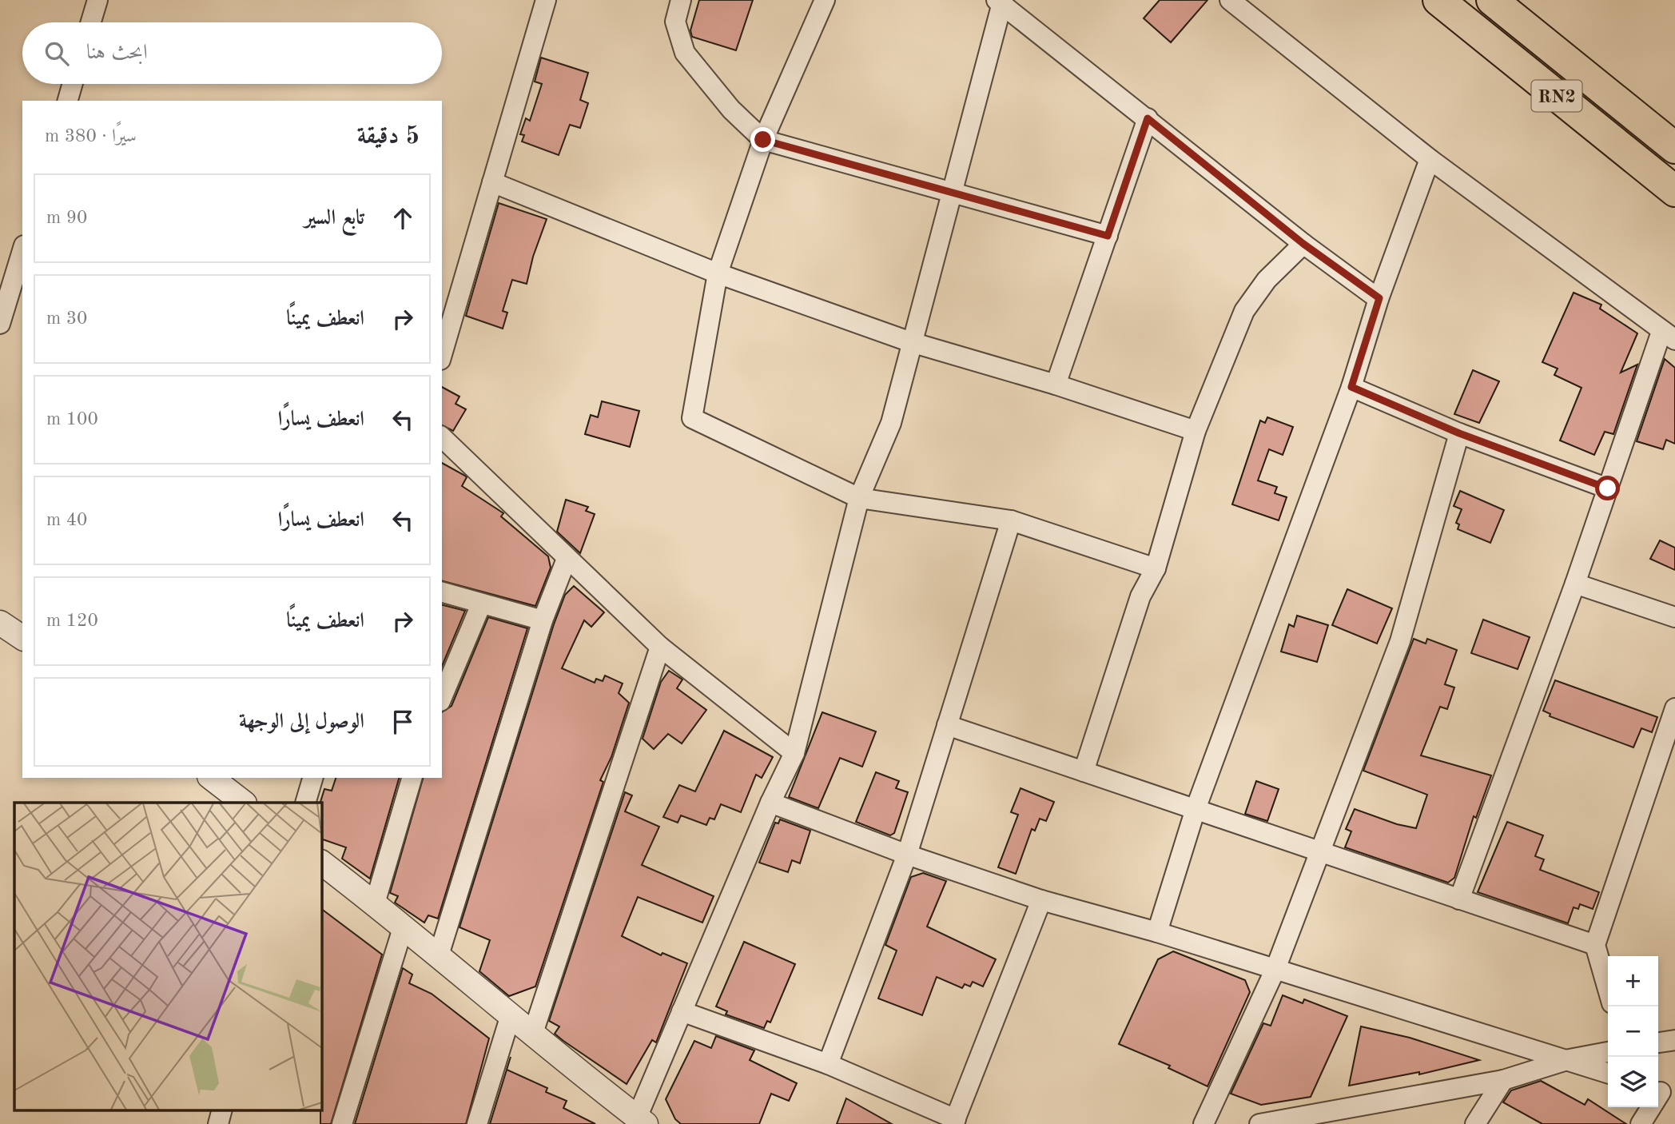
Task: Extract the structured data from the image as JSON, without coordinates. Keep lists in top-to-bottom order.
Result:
{
  "streets": {
    "highway": ["RN2"]
  },
  "page": {
    "search": "ابحث هنا",
    "heading": ["5 دقيقة", "سيرًا · 380 m"],
    "list": [
      ["تابع السير", "90 m"],
      ["انعطف يمينًا", "30 m"],
      ["انعطف يسارًا", "100 m"],
      ["انعطف يسارًا", "40 m"],
      ["انعطف يمينًا", "120 m"],
      "الوصول إلى الوجهة"
    ],
    "map_buttons": ["+", "−"]
  }
}
